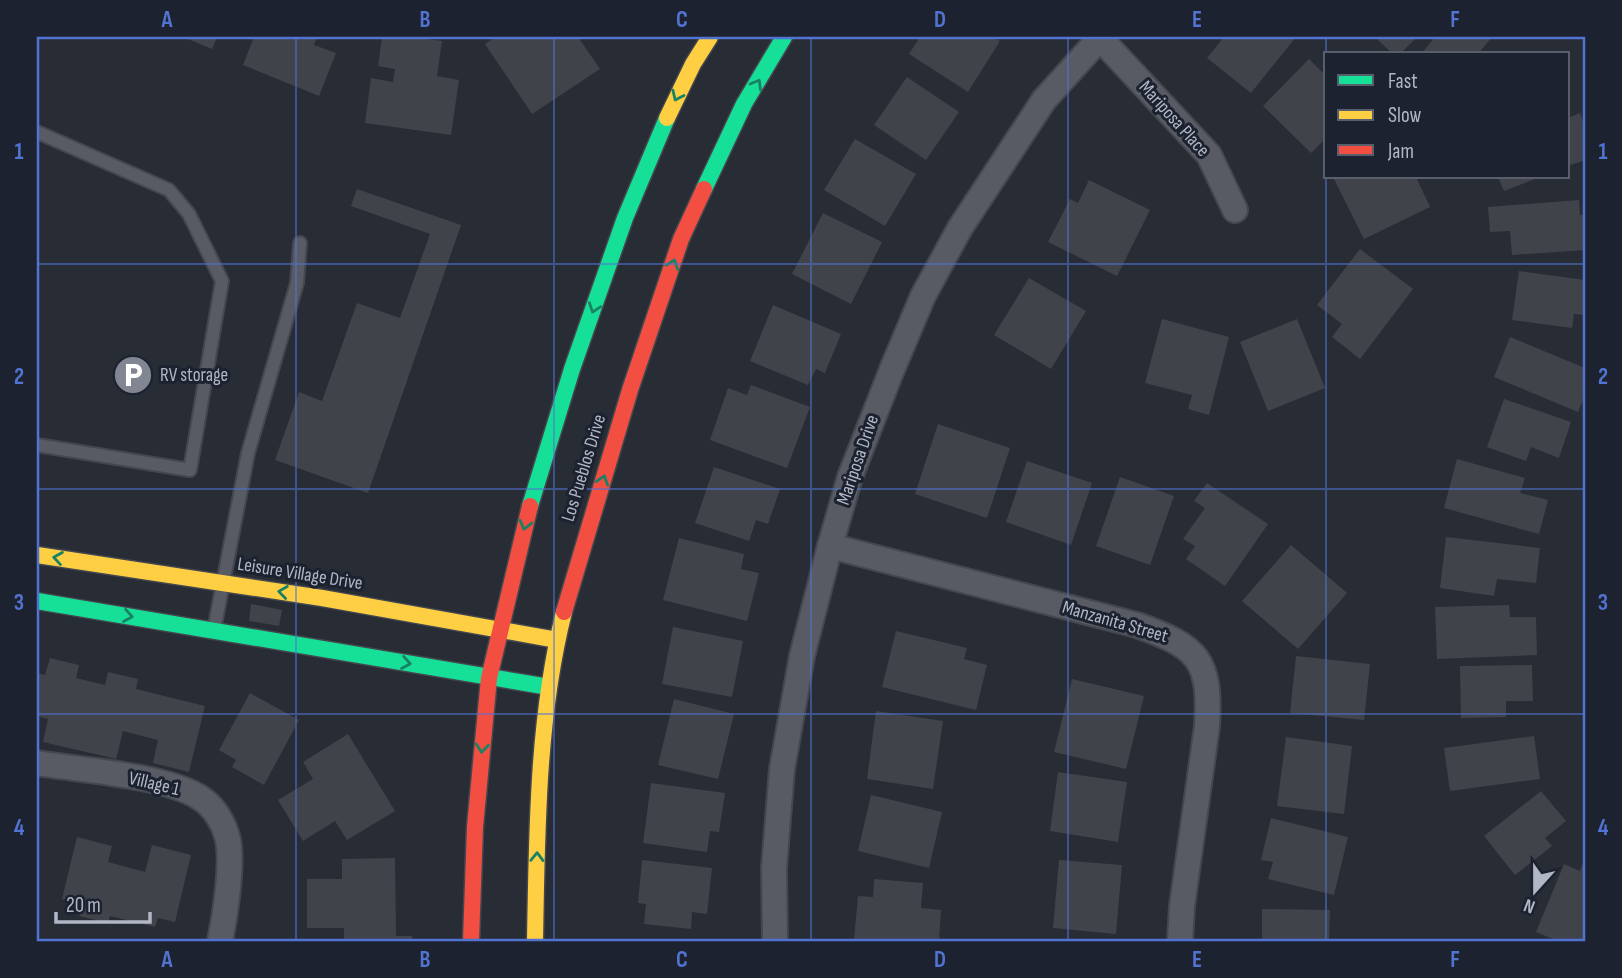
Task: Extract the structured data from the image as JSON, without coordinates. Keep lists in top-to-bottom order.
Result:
{
  "streets": {
    "street": [
      "Mariposa Place",
      "Mariposa Drive",
      "Los Pueblos Drive",
      "Leisure Village Drive",
      "Manzanita Street",
      "Village 1"
    ]
  },
  "crossings": [
    ["Mariposa Place", "Mariposa Drive"],
    ["Mariposa Drive", "Manzanita Street"],
    ["Los Pueblos Drive", "Leisure Village Drive"]
  ],
  "places": {
    "parking": ["RV storage"]
  },
  "legend": ["Fast", "Slow", "Jam"],
  "scale_bar": "20 m",
  "north": "bottom",
  "grid": {
    "columns": [
      "A",
      "B",
      "C",
      "D",
      "E",
      "F"
    ],
    "rows": [
      "1",
      "2",
      "3",
      "4"
    ]
  }
}
